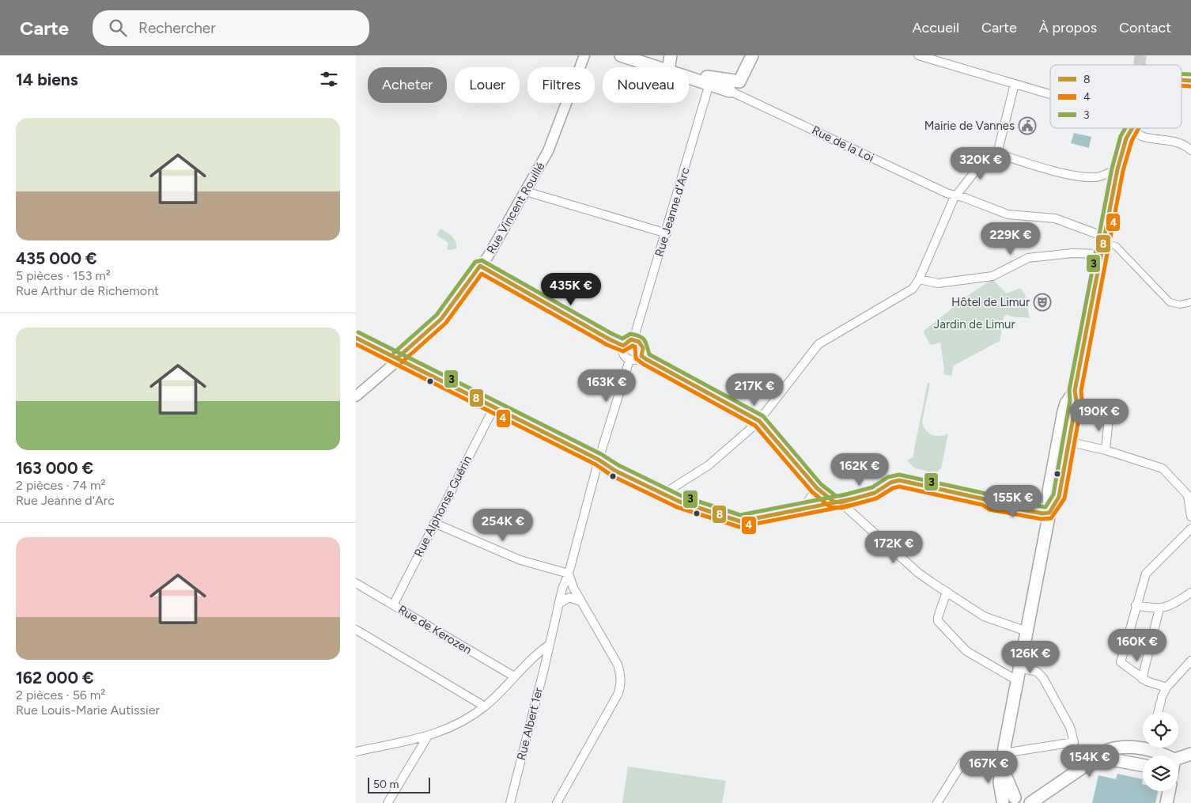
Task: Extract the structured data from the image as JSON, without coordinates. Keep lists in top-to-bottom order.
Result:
{
  "streets": {
    "street": [
      "Rue de la Loi",
      "Rue Vincent Rouillé",
      "Rue Jeanne d'Arc",
      "Rue Alphonse Guérin",
      "Rue de Kerozen",
      "Rue Albert 1er"
    ]
  },
  "crossings": [
    ["Rue Alphonse Guérin", "Rue de Kerozen"]
  ],
  "parks": ["Jardin de Limur"],
  "places": {
    "public building": ["Mairie de Vannes"],
    "theatre": ["Hôtel de Limur"]
  },
  "lines": ["transit line 3", "transit line 8", "transit line 4"],
  "legend": ["8", "4", "3"],
  "scale_bar": "50 m",
  "page": {
    "header": "Carte",
    "search": "Rechercher",
    "nav": [
      "Accueil",
      "Carte",
      "À propos",
      "Contact"
    ],
    "heading": "14 biens",
    "chip": [
      "Acheter",
      "Louer",
      "Filtres",
      "Nouveau"
    ],
    "list": [
      {
        "name": "435 000 €",
        "note": "5 pièces · 153 m² · Rue Arthur de Richemont"
      },
      {
        "name": "163 000 €",
        "note": "2 pièces · 74 m² · Rue Jeanne d'Arc"
      },
      {
        "name": "162 000 €",
        "note": "2 pièces · 56 m² · Rue Louis-Marie Autissier"
      }
    ],
    "price": [
      "320K €",
      "229K €",
      "435K €",
      "163K €",
      "217K €",
      "190K €",
      "162K €",
      "155K €",
      "254K €",
      "172K €",
      "160K €",
      "126K €",
      "154K €",
      "167K €"
    ],
    "scale": "50 m"
  }
}
